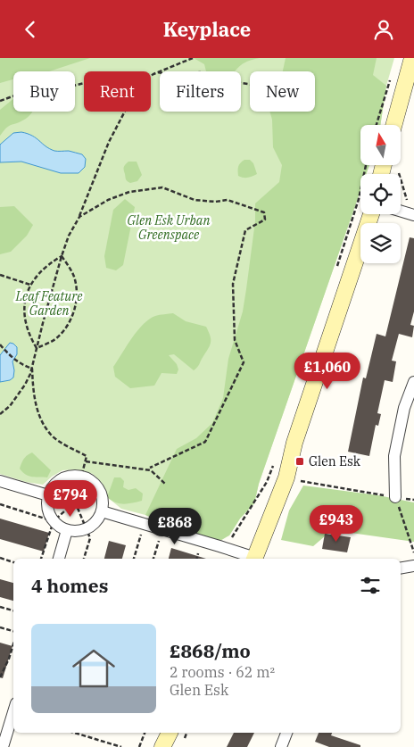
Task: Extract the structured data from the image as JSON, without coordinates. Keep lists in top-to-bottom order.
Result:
{
  "parks": ["Glen Esk Urban Greenspace", "Leaf Feature Garden"],
  "places": {
    "transit": ["Glen Esk"]
  },
  "north": "top",
  "page": {
    "header": "Keyplace",
    "chip": [
      "Buy",
      "Rent",
      "Filters",
      "New"
    ],
    "price": [
      "£1,060",
      "£794",
      "£943",
      "£868"
    ],
    "heading": "4 homes",
    "list": [
      {
        "name": "£868/mo",
        "note": "2 rooms · 62 m² · Glen Esk"
      }
    ]
  }
}
